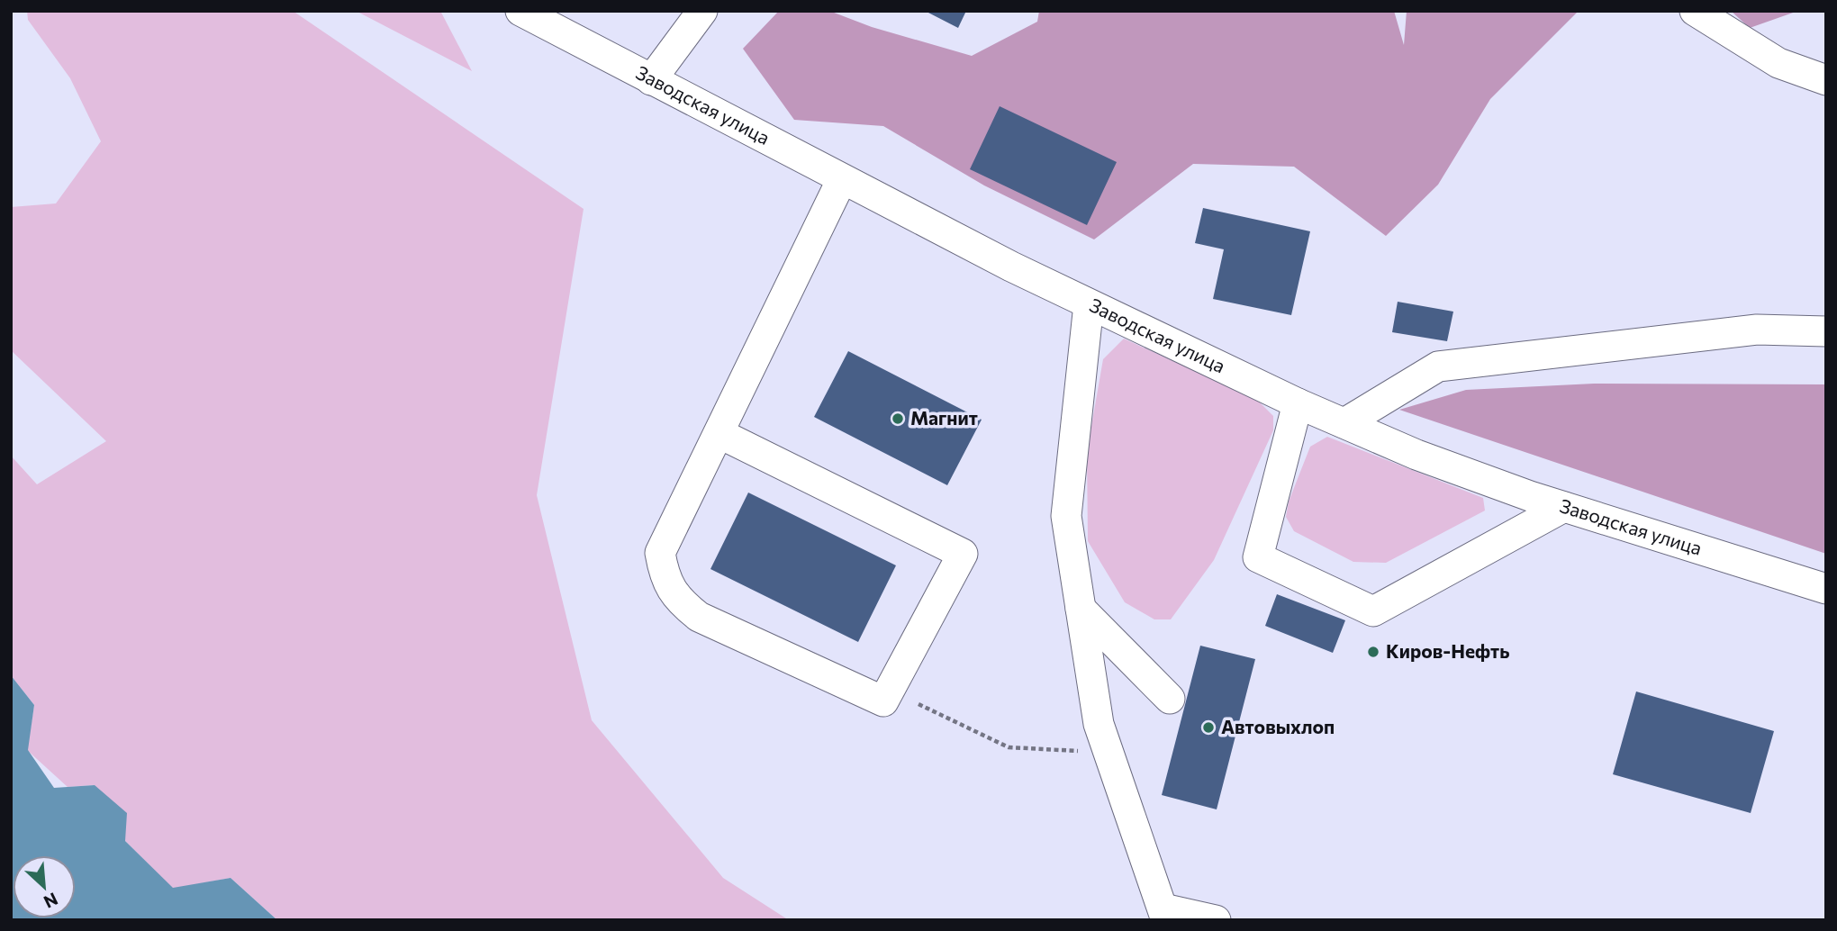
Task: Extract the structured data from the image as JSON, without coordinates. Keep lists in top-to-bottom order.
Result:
{
  "streets": {
    "street": ["Заводская улица"]
  },
  "places": ["Магнит", "Киров-Нефть", "Автовыхлоп"],
  "north": "bottom right"
}
